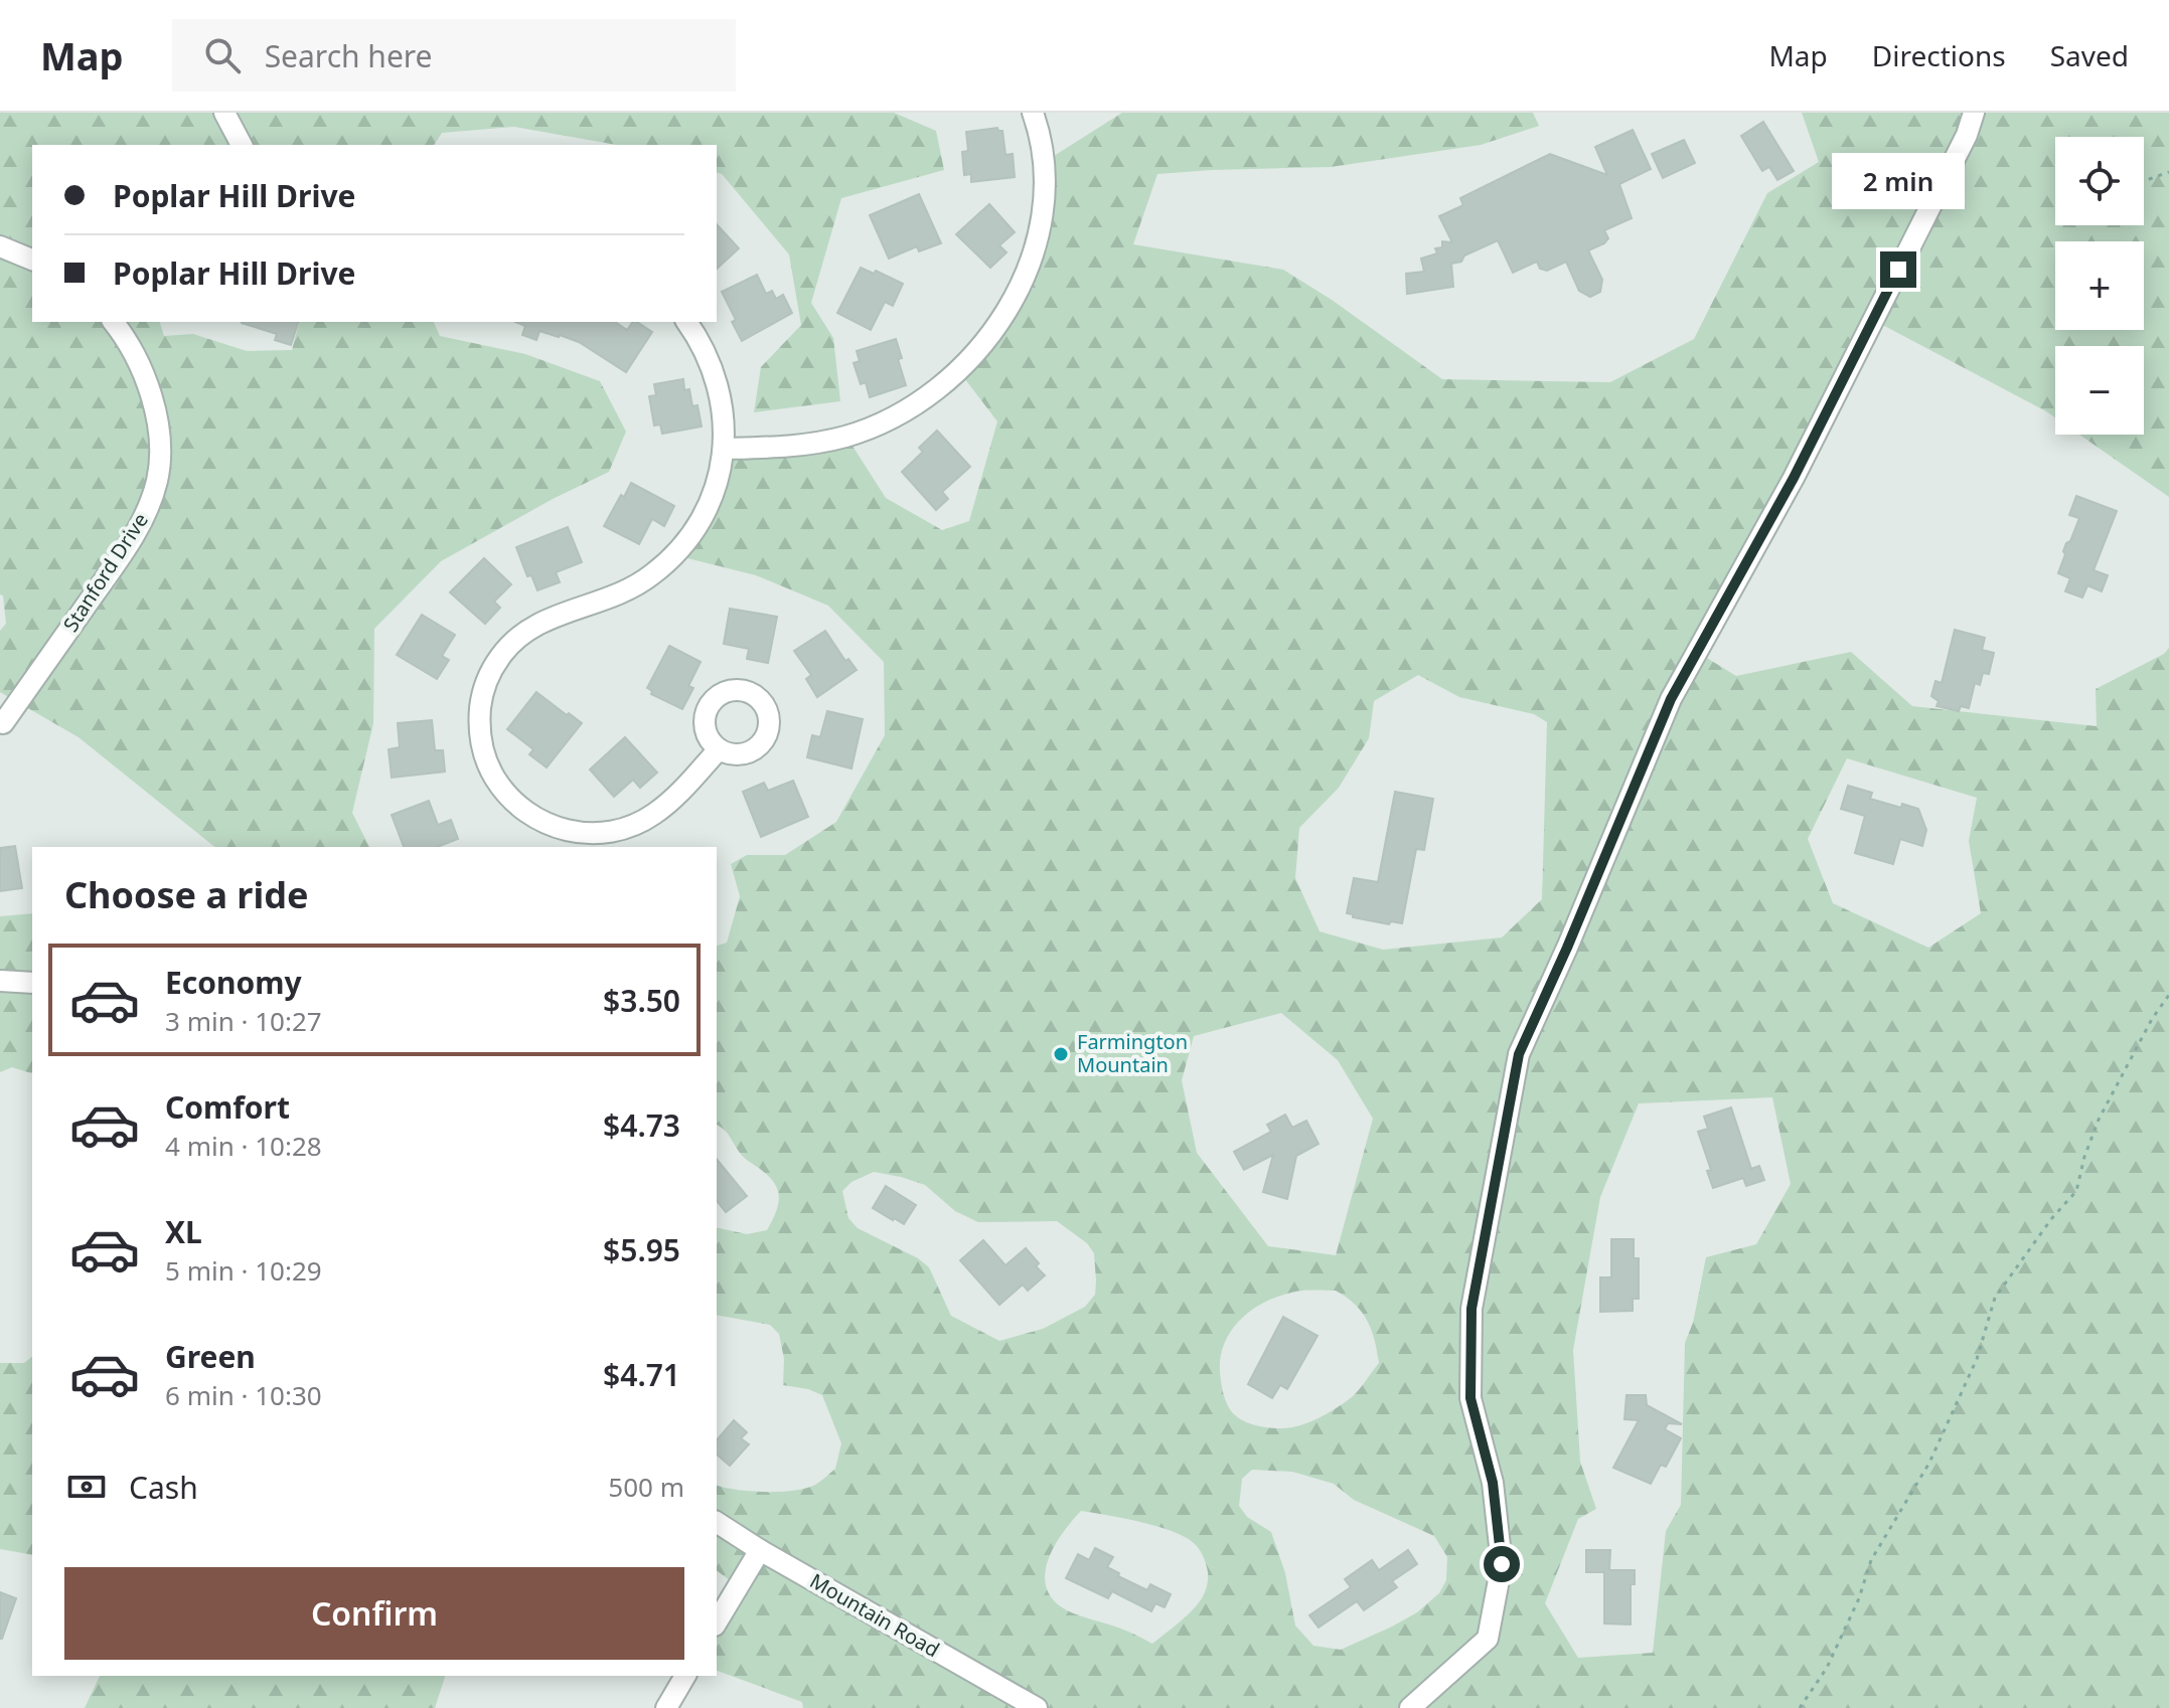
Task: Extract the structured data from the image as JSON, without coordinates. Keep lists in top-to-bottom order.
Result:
{
  "streets": {
    "street": ["Stanford Drive", "Mountain Road"]
  },
  "places": ["Farmington Mountain"],
  "page": {
    "header": "Map",
    "search": "Search here",
    "nav": ["Map", "Directions", "Saved"],
    "map_buttons": ["+", "−"],
    "banner": ["Poplar Hill Drive", "Poplar Hill Drive"],
    "bubble": "2 min",
    "heading": "Choose a ride",
    "list": [
      {
        "name": "Economy",
        "note": "3 min · 10:27",
        "value": "$3.50"
      },
      {
        "name": "Comfort",
        "note": "4 min · 10:28",
        "value": "$4.73"
      },
      {
        "name": "XL",
        "note": "5 min · 10:29",
        "value": "$5.95"
      },
      {
        "name": "Green",
        "note": "6 min · 10:30",
        "value": "$4.71"
      }
    ],
    "pay": ["Cash", "500 m"],
    "buttons": "Confirm"
  }
}
